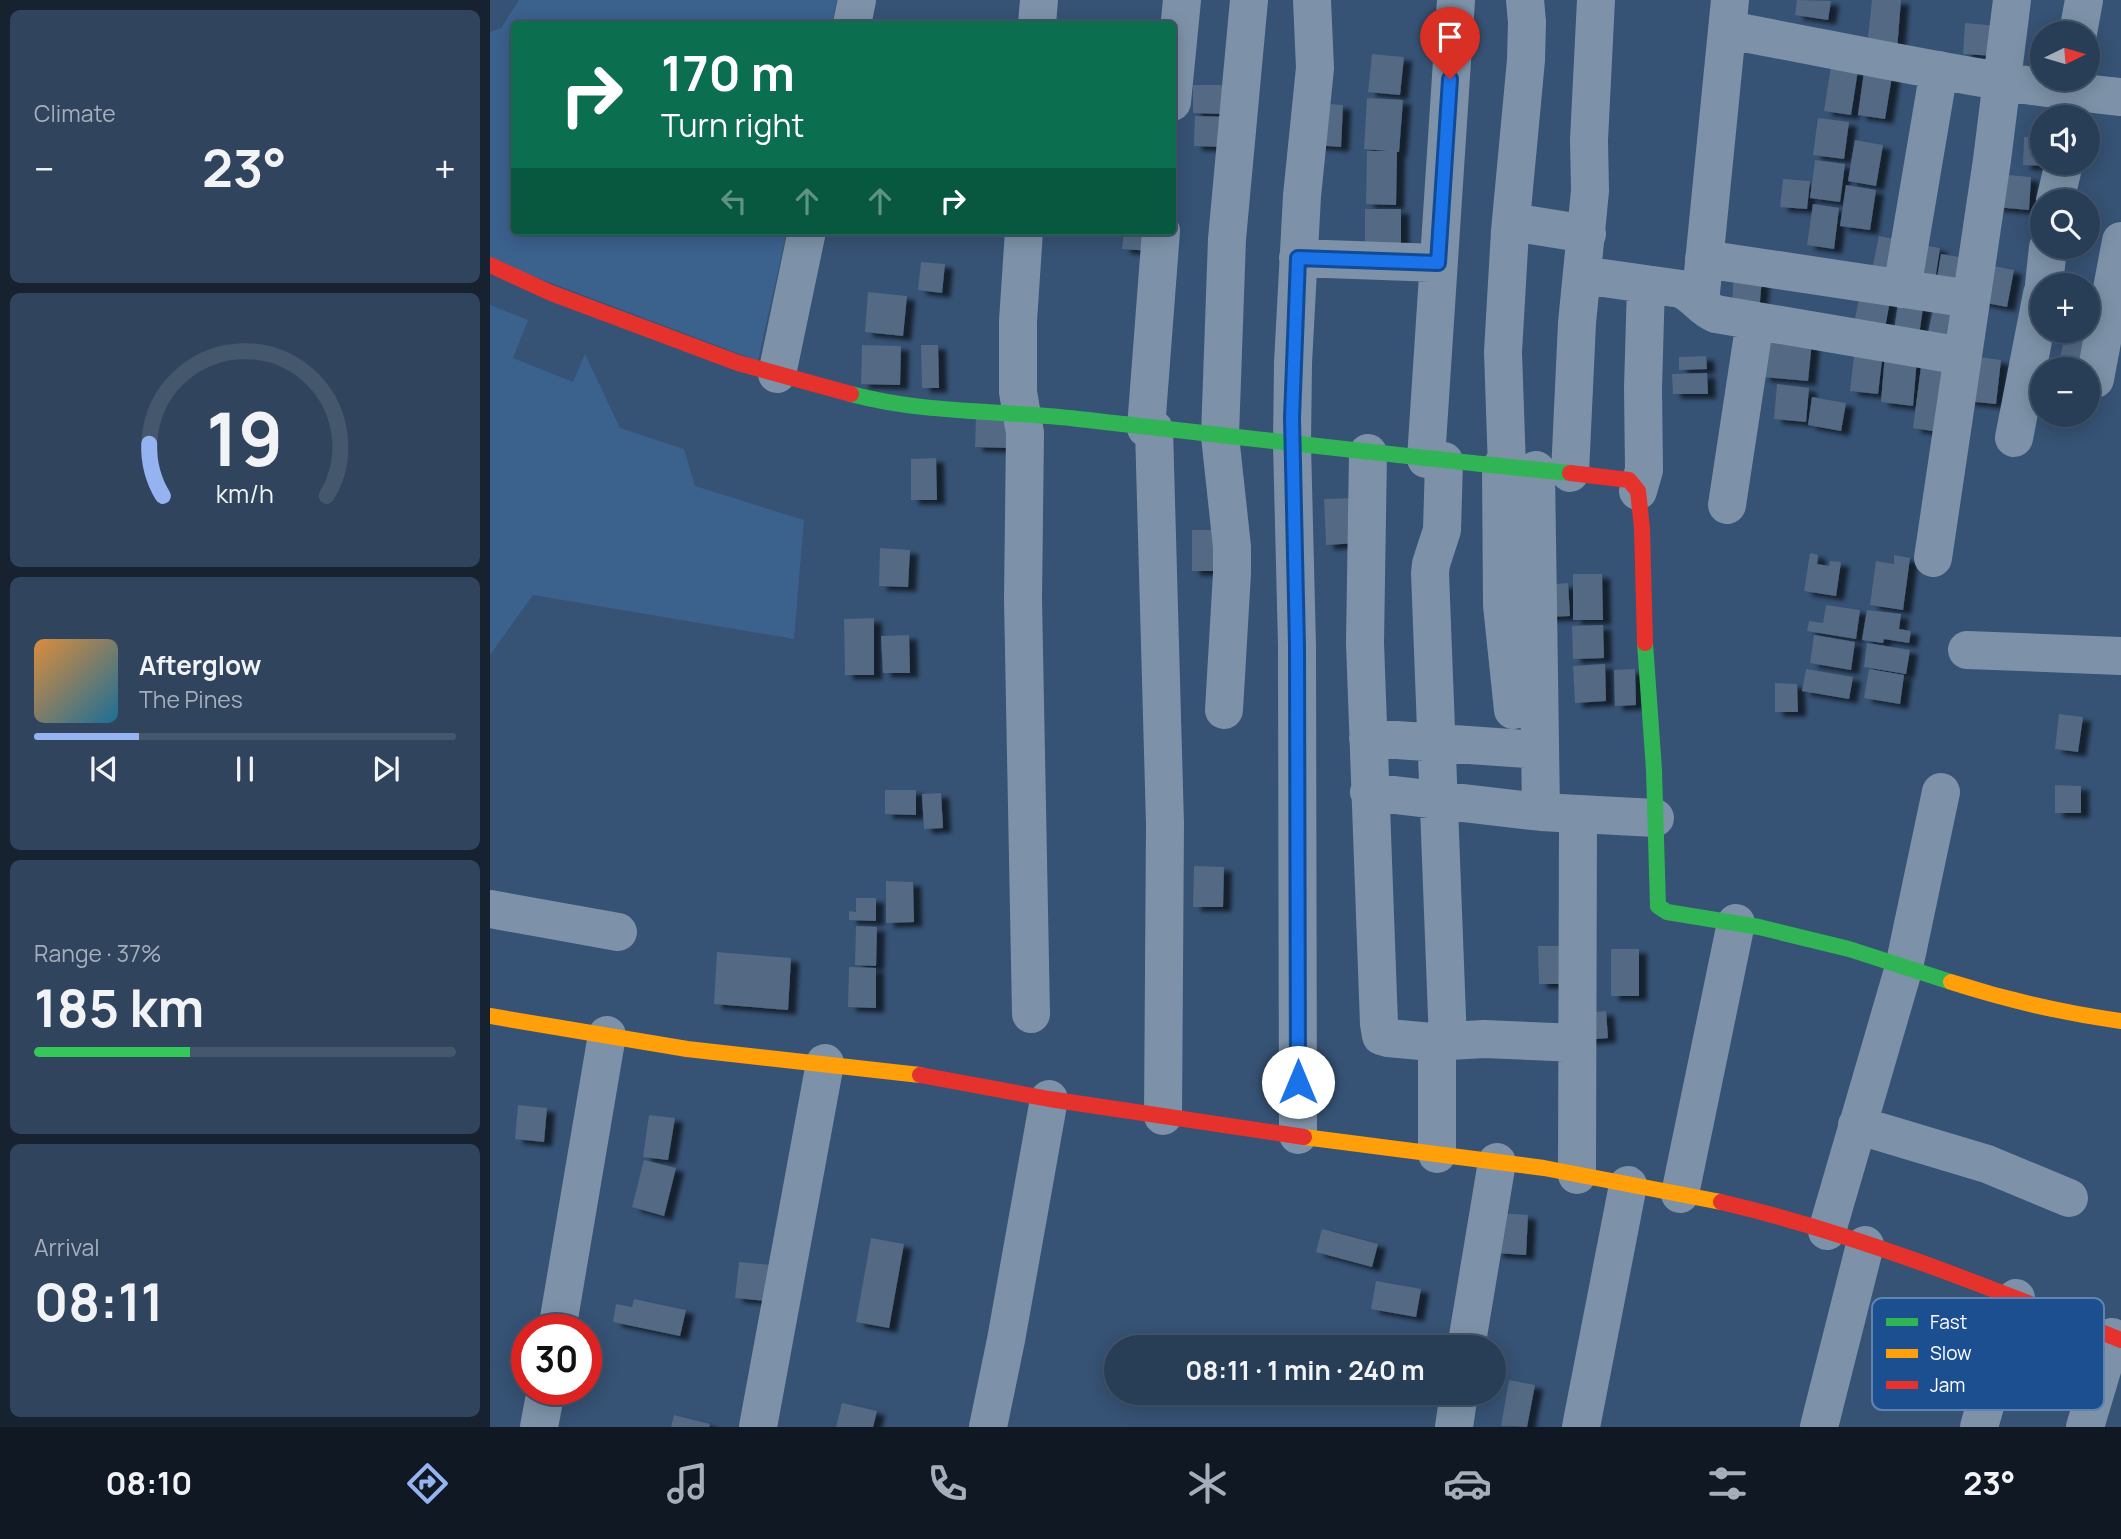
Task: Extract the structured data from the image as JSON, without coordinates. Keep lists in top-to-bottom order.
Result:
{
  "legend": ["Fast", "Slow", "Jam"],
  "north": "right",
  "page": {
    "tile": [
      "Climate",
      ["Range · 37%", "185 km"],
      ["Arrival", "08:11"]
    ],
    "map_buttons": ["+", "−"],
    "turn": ["170 m", "Turn right"],
    "heat": ["−", "23°", "+"],
    "song": ["Afterglow", "The Pines"],
    "limit": "30",
    "trip": "08:11 · 1 min · 240 m",
    "tabs": ["08:10", "23°"],
    "gauge": ["19", "km/h"]
  }
}
